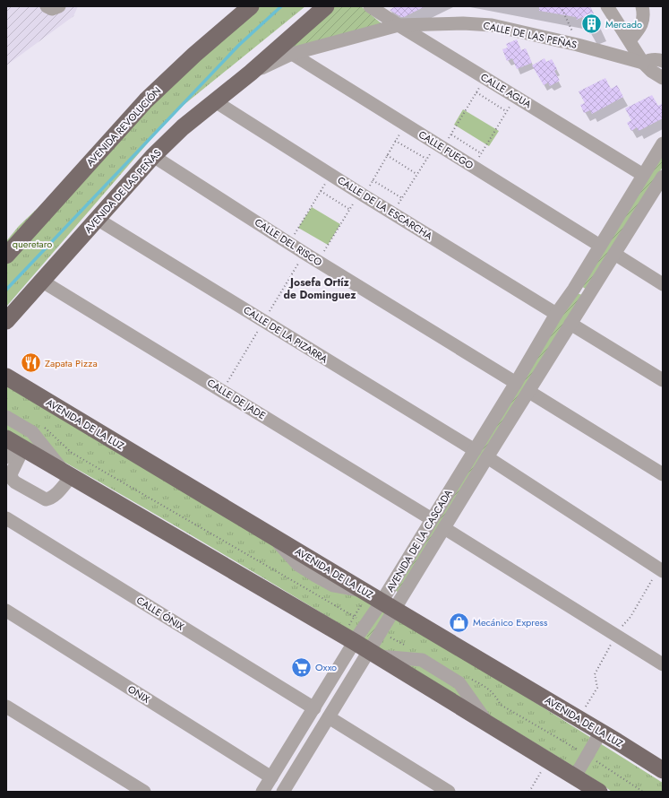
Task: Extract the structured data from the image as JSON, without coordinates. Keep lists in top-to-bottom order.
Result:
{
  "streets": {
    "main road": ["AVENIDA REVOLUCIÓN", "AVENIDA DE LAS PEÑAS", "AVENIDA DE LA LUZ"],
    "street": [
      "CALLE DE LAS PEÑAS",
      "CALLE AGUA",
      "CALLE FUEGO",
      "CALLE DE LA ESCARCHA",
      "CALLE DEL RISCO",
      "CALLE DE LA PIZARRA",
      "CALLE DE JADE",
      "AVENIDA DE LA CASCADA",
      "CALLE ÓNIX",
      "ONIX"
    ]
  },
  "crossings": [
    ["CALLE DE LAS PEÑAS", "CALLE AGUA"],
    ["CALLE DE LAS PEÑAS", "CALLE FUEGO"],
    ["CALLE DE LAS PEÑAS", "AVENIDA DE LAS PEÑAS"],
    ["CALLE AGUA", "AVENIDA DE LA CASCADA"],
    ["CALLE FUEGO", "AVENIDA DE LA CASCADA"],
    ["AVENIDA DE LAS PEÑAS", "CALLE DE LA ESCARCHA"],
    ["AVENIDA DE LAS PEÑAS", "CALLE DEL RISCO"],
    ["AVENIDA DE LAS PEÑAS", "CALLE DE LA PIZARRA"],
    ["AVENIDA DE LAS PEÑAS", "CALLE DE JADE"],
    ["CALLE DE LA ESCARCHA", "AVENIDA DE LA CASCADA"],
    ["CALLE DEL RISCO", "AVENIDA DE LA CASCADA"],
    ["CALLE DE LA PIZARRA", "AVENIDA DE LA CASCADA"],
    ["CALLE DE JADE", "AVENIDA DE LA CASCADA"],
    ["AVENIDA DE LA LUZ", "AVENIDA DE LA CASCADA"],
    ["AVENIDA DE LA CASCADA", "CALLE ÓNIX"],
    ["AVENIDA DE LA CASCADA", "ONIX"]
  ],
  "districts": ["Josefa Ortíz de Dominguez"],
  "parks": ["queretaro"],
  "places": {
    "building": ["Mercado"],
    "restaurant": ["Zapata Pizza"],
    "shop": ["Mecánico Express"],
    "supermarket": ["Oxxo"]
  }
}
